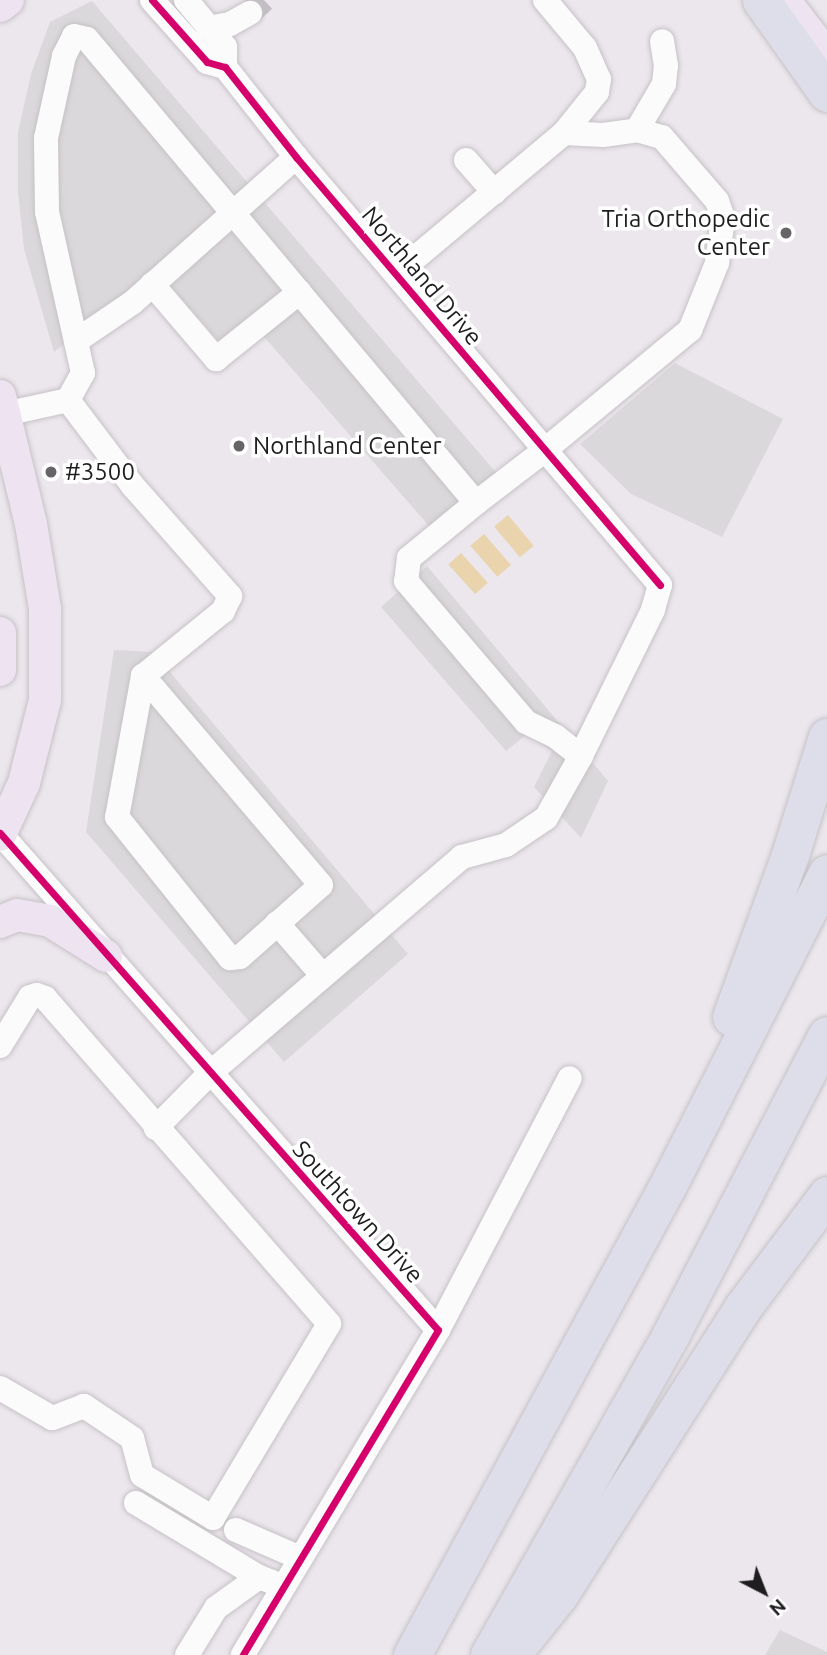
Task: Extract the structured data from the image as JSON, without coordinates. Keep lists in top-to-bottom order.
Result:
{
  "streets": {
    "street": ["Northland Drive", "Southtown Drive"]
  },
  "places": ["Tria Orthopedic Center", "Northland Center", "#3500"],
  "north": "bottom right"
}
